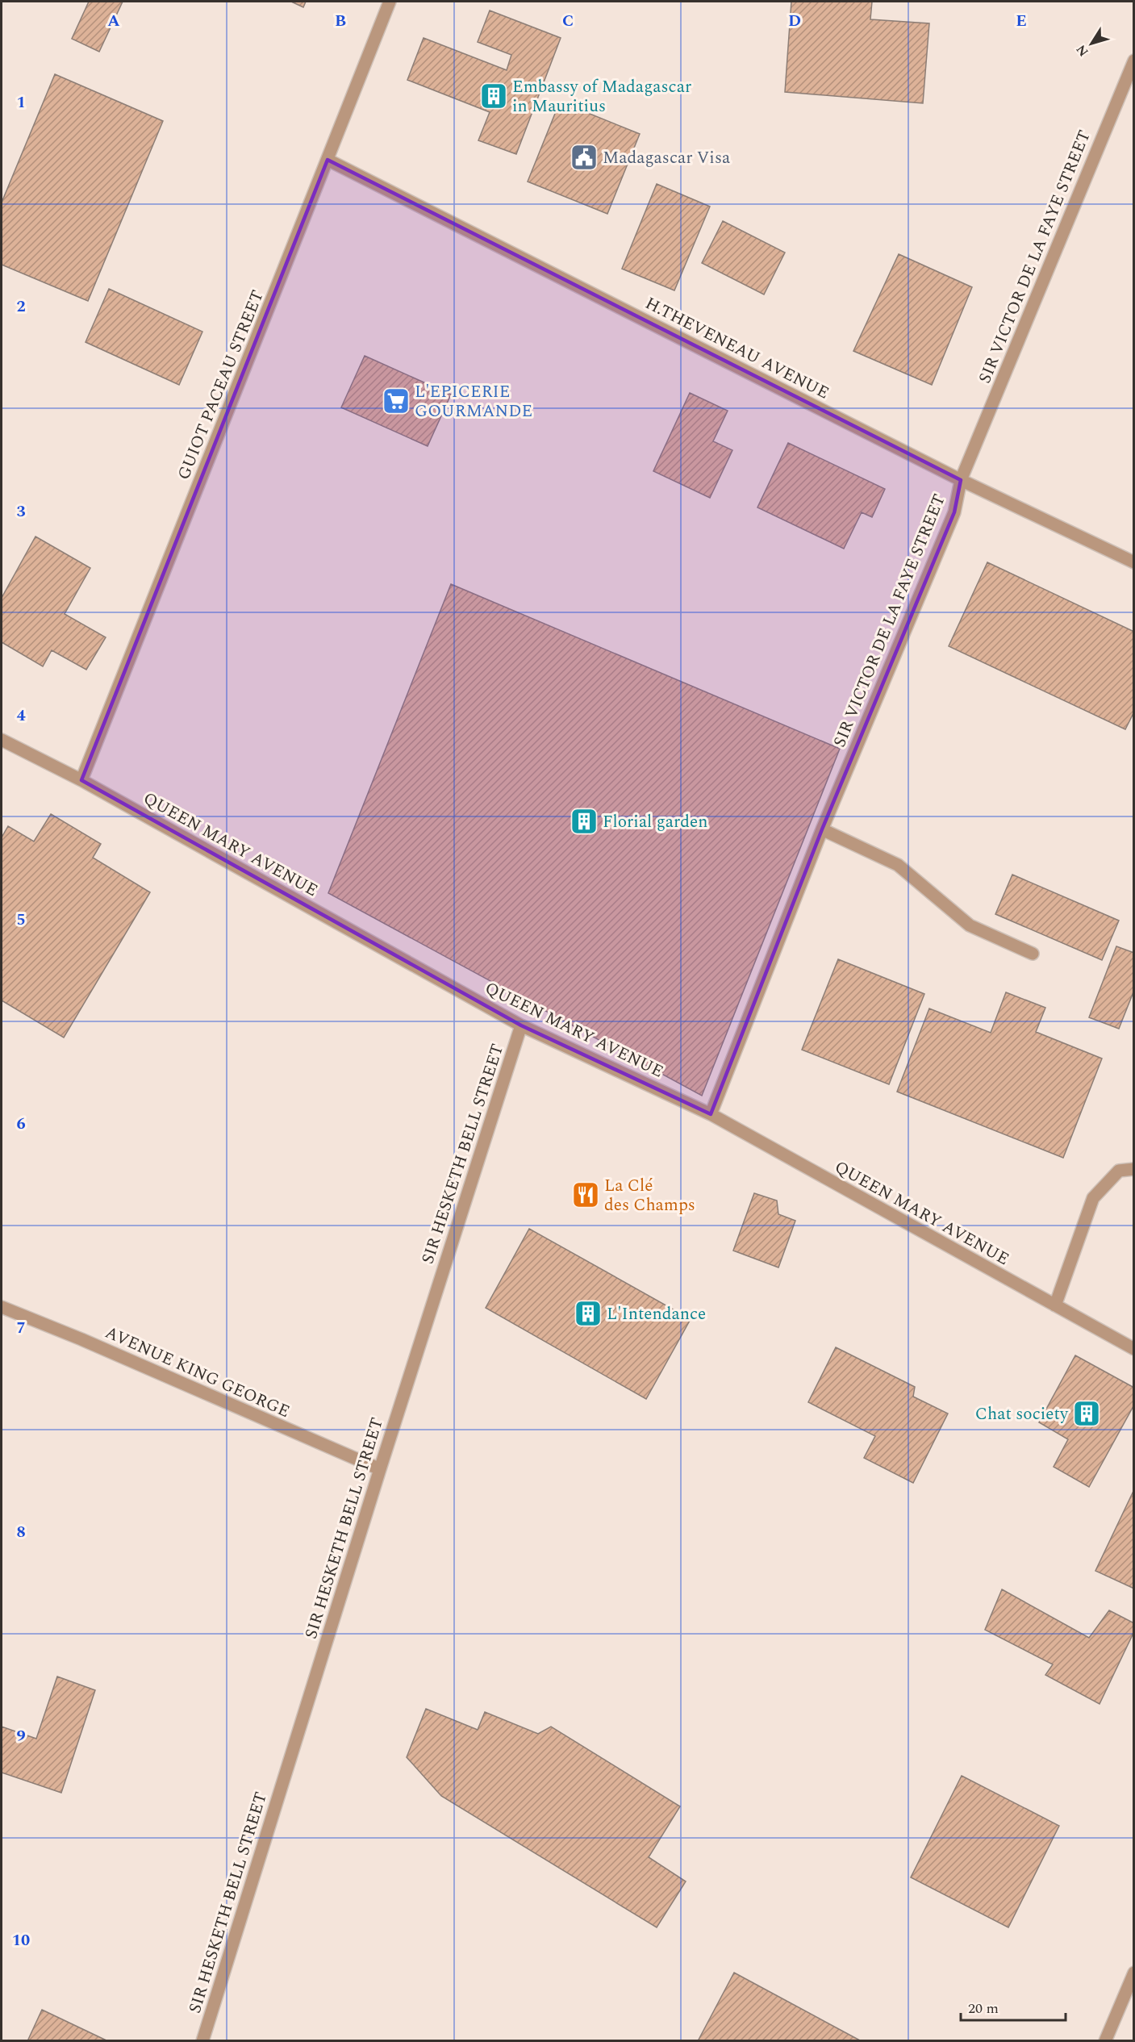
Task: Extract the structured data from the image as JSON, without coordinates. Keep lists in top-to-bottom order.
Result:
{
  "streets": {
    "street": [
      "SIR VICTOR DE LA FAYE STREET",
      "H.THEVENEAU AVENUE",
      "GUIOT PACEAU STREET",
      "QUEEN MARY AVENUE",
      "SIR HESKETH BELL STREET",
      "AVENUE KING GEORGE"
    ]
  },
  "crossings": [
    ["SIR VICTOR DE LA FAYE STREET", "H.THEVENEAU AVENUE"],
    ["SIR VICTOR DE LA FAYE STREET", "QUEEN MARY AVENUE"],
    ["H.THEVENEAU AVENUE", "GUIOT PACEAU STREET"],
    ["GUIOT PACEAU STREET", "QUEEN MARY AVENUE"],
    ["QUEEN MARY AVENUE", "SIR HESKETH BELL STREET"],
    ["SIR HESKETH BELL STREET", "AVENUE KING GEORGE"]
  ],
  "places": {
    "building": [
      "Embassy of Madagascar in Mauritius",
      "Florial garden",
      "L'Intendance",
      "Chat society"
    ],
    "public building": ["Madagascar Visa"],
    "supermarket": ["L'EPICERIE GOURMANDE"],
    "restaurant": ["La Clé des Champs"]
  },
  "scale_bar": "20 m",
  "north": "bottom left",
  "grid": {
    "columns": [
      "A",
      "B",
      "C",
      "D",
      "E"
    ],
    "rows": [
      "1",
      "2",
      "3",
      "4",
      "5",
      "6",
      "7",
      "8",
      "9",
      "10"
    ]
  }
}
